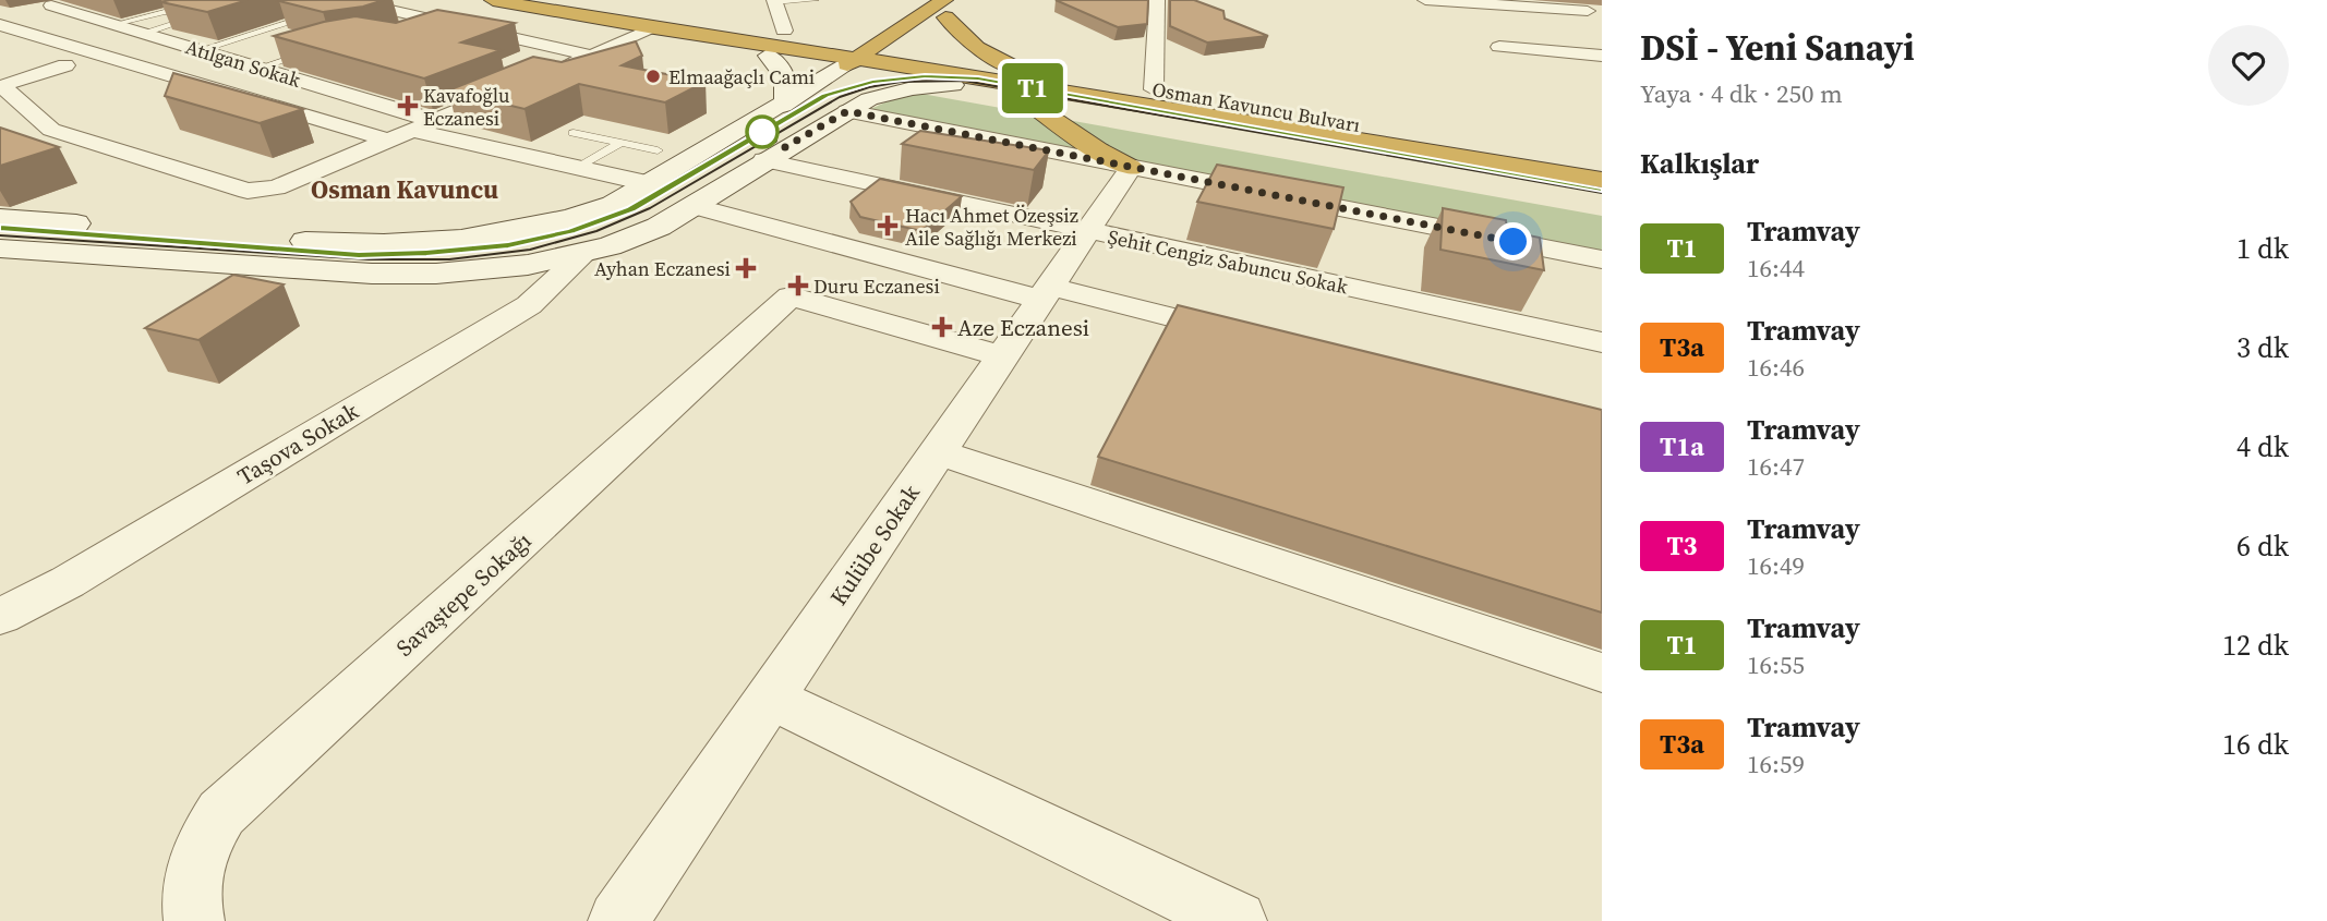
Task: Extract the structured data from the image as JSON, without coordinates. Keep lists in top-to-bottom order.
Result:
{
  "streets": {
    "highway": ["Osman Kavuncu Bulvarı"],
    "street": [
      "Atılgan Sokak",
      "Şehit Cengiz Sabuncu Sokak",
      "Taşova Sokak",
      "Kulübe Sokak",
      "Savaştepe Sokağı"
    ]
  },
  "crossings": [
    ["Şehit Cengiz Sabuncu Sokak", "Kulübe Sokak"],
    ["Kulübe Sokak", "Savaştepe Sokağı"]
  ],
  "districts": ["Osman Kavuncu"],
  "places": {
    "other": ["Elmaağaçlı Cami"],
    "health": [
      "Kavafoğlu Eczanesi",
      "Hacı Ahmet Özeşsiz Aile Sağlığı Merkezi",
      "Ayhan Eczanesi",
      "Duru Eczanesi",
      "Aze Eczanesi"
    ]
  },
  "lines": ["tram line T1"],
  "page": {
    "on_map": "T1",
    "heading": [
      ["DSİ - Yeni Sanayi", "Yaya · 4 dk · 250 m"],
      "Kalkışlar"
    ],
    "list": [
      {
        "mark": "T1",
        "name": "Tramvay",
        "note": "16:44",
        "value": "1 dk"
      },
      {
        "mark": "T3a",
        "name": "Tramvay",
        "note": "16:46",
        "value": "3 dk"
      },
      {
        "mark": "T1a",
        "name": "Tramvay",
        "note": "16:47",
        "value": "4 dk"
      },
      {
        "mark": "T3",
        "name": "Tramvay",
        "note": "16:49",
        "value": "6 dk"
      },
      {
        "mark": "T1",
        "name": "Tramvay",
        "note": "16:55",
        "value": "12 dk"
      },
      {
        "mark": "T3a",
        "name": "Tramvay",
        "note": "16:59",
        "value": "16 dk"
      }
    ]
  }
}
